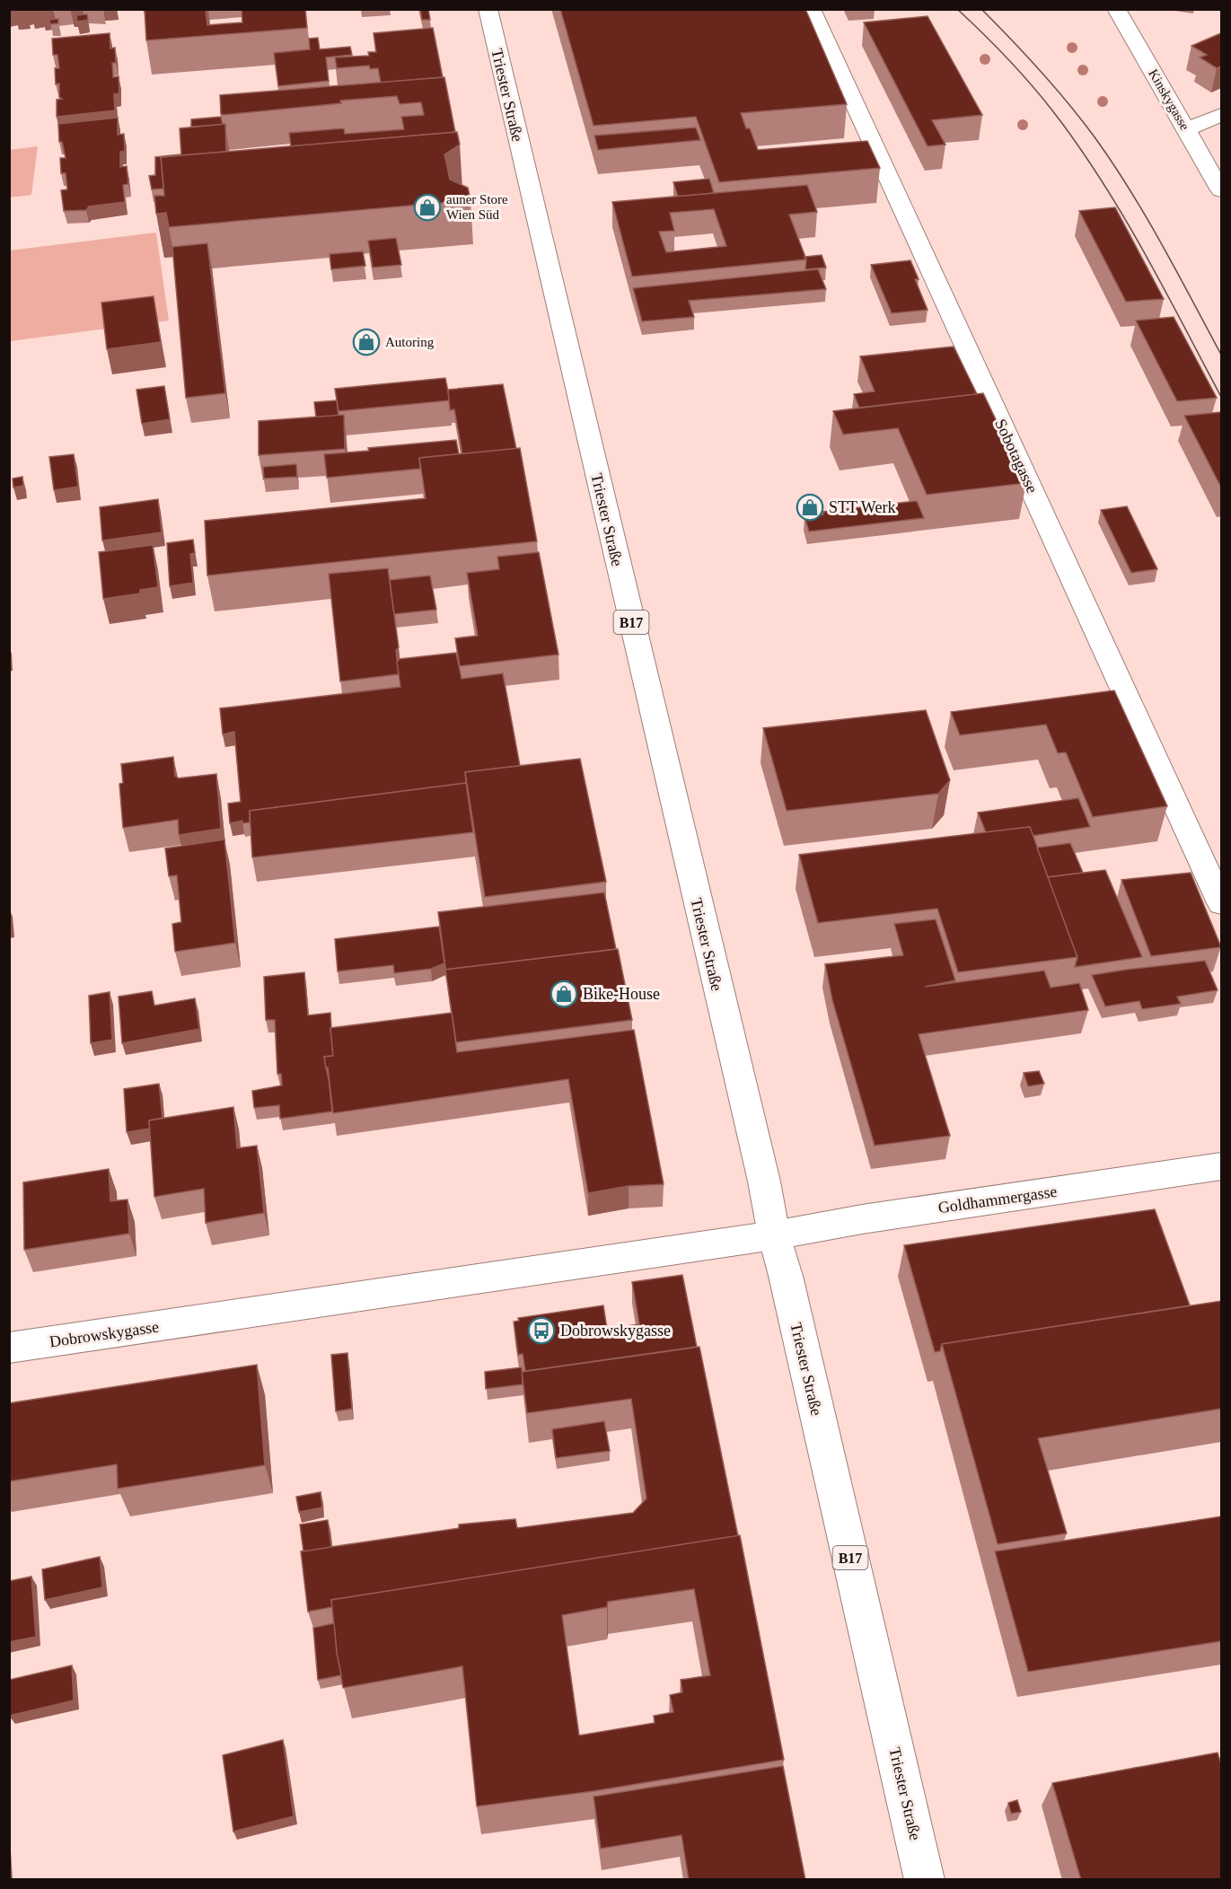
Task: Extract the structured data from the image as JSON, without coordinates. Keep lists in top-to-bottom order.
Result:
{
  "streets": {
    "street": [
      "Triester Straße",
      "Kinskygasse",
      "Sobotagasse",
      "B17",
      "Goldhammergasse",
      "Dobrowskygasse"
    ]
  },
  "crossings": [
    ["Triester Straße", "Goldhammergasse"],
    ["Triester Straße", "Dobrowskygasse"],
    ["Goldhammergasse", "Dobrowskygasse"]
  ],
  "places": {
    "shop": [
      "auner Store Wien Süd",
      "Autoring",
      "STT Werk",
      "Bike-House"
    ],
    "bus stop": ["Dobrowskygasse"]
  }
}
